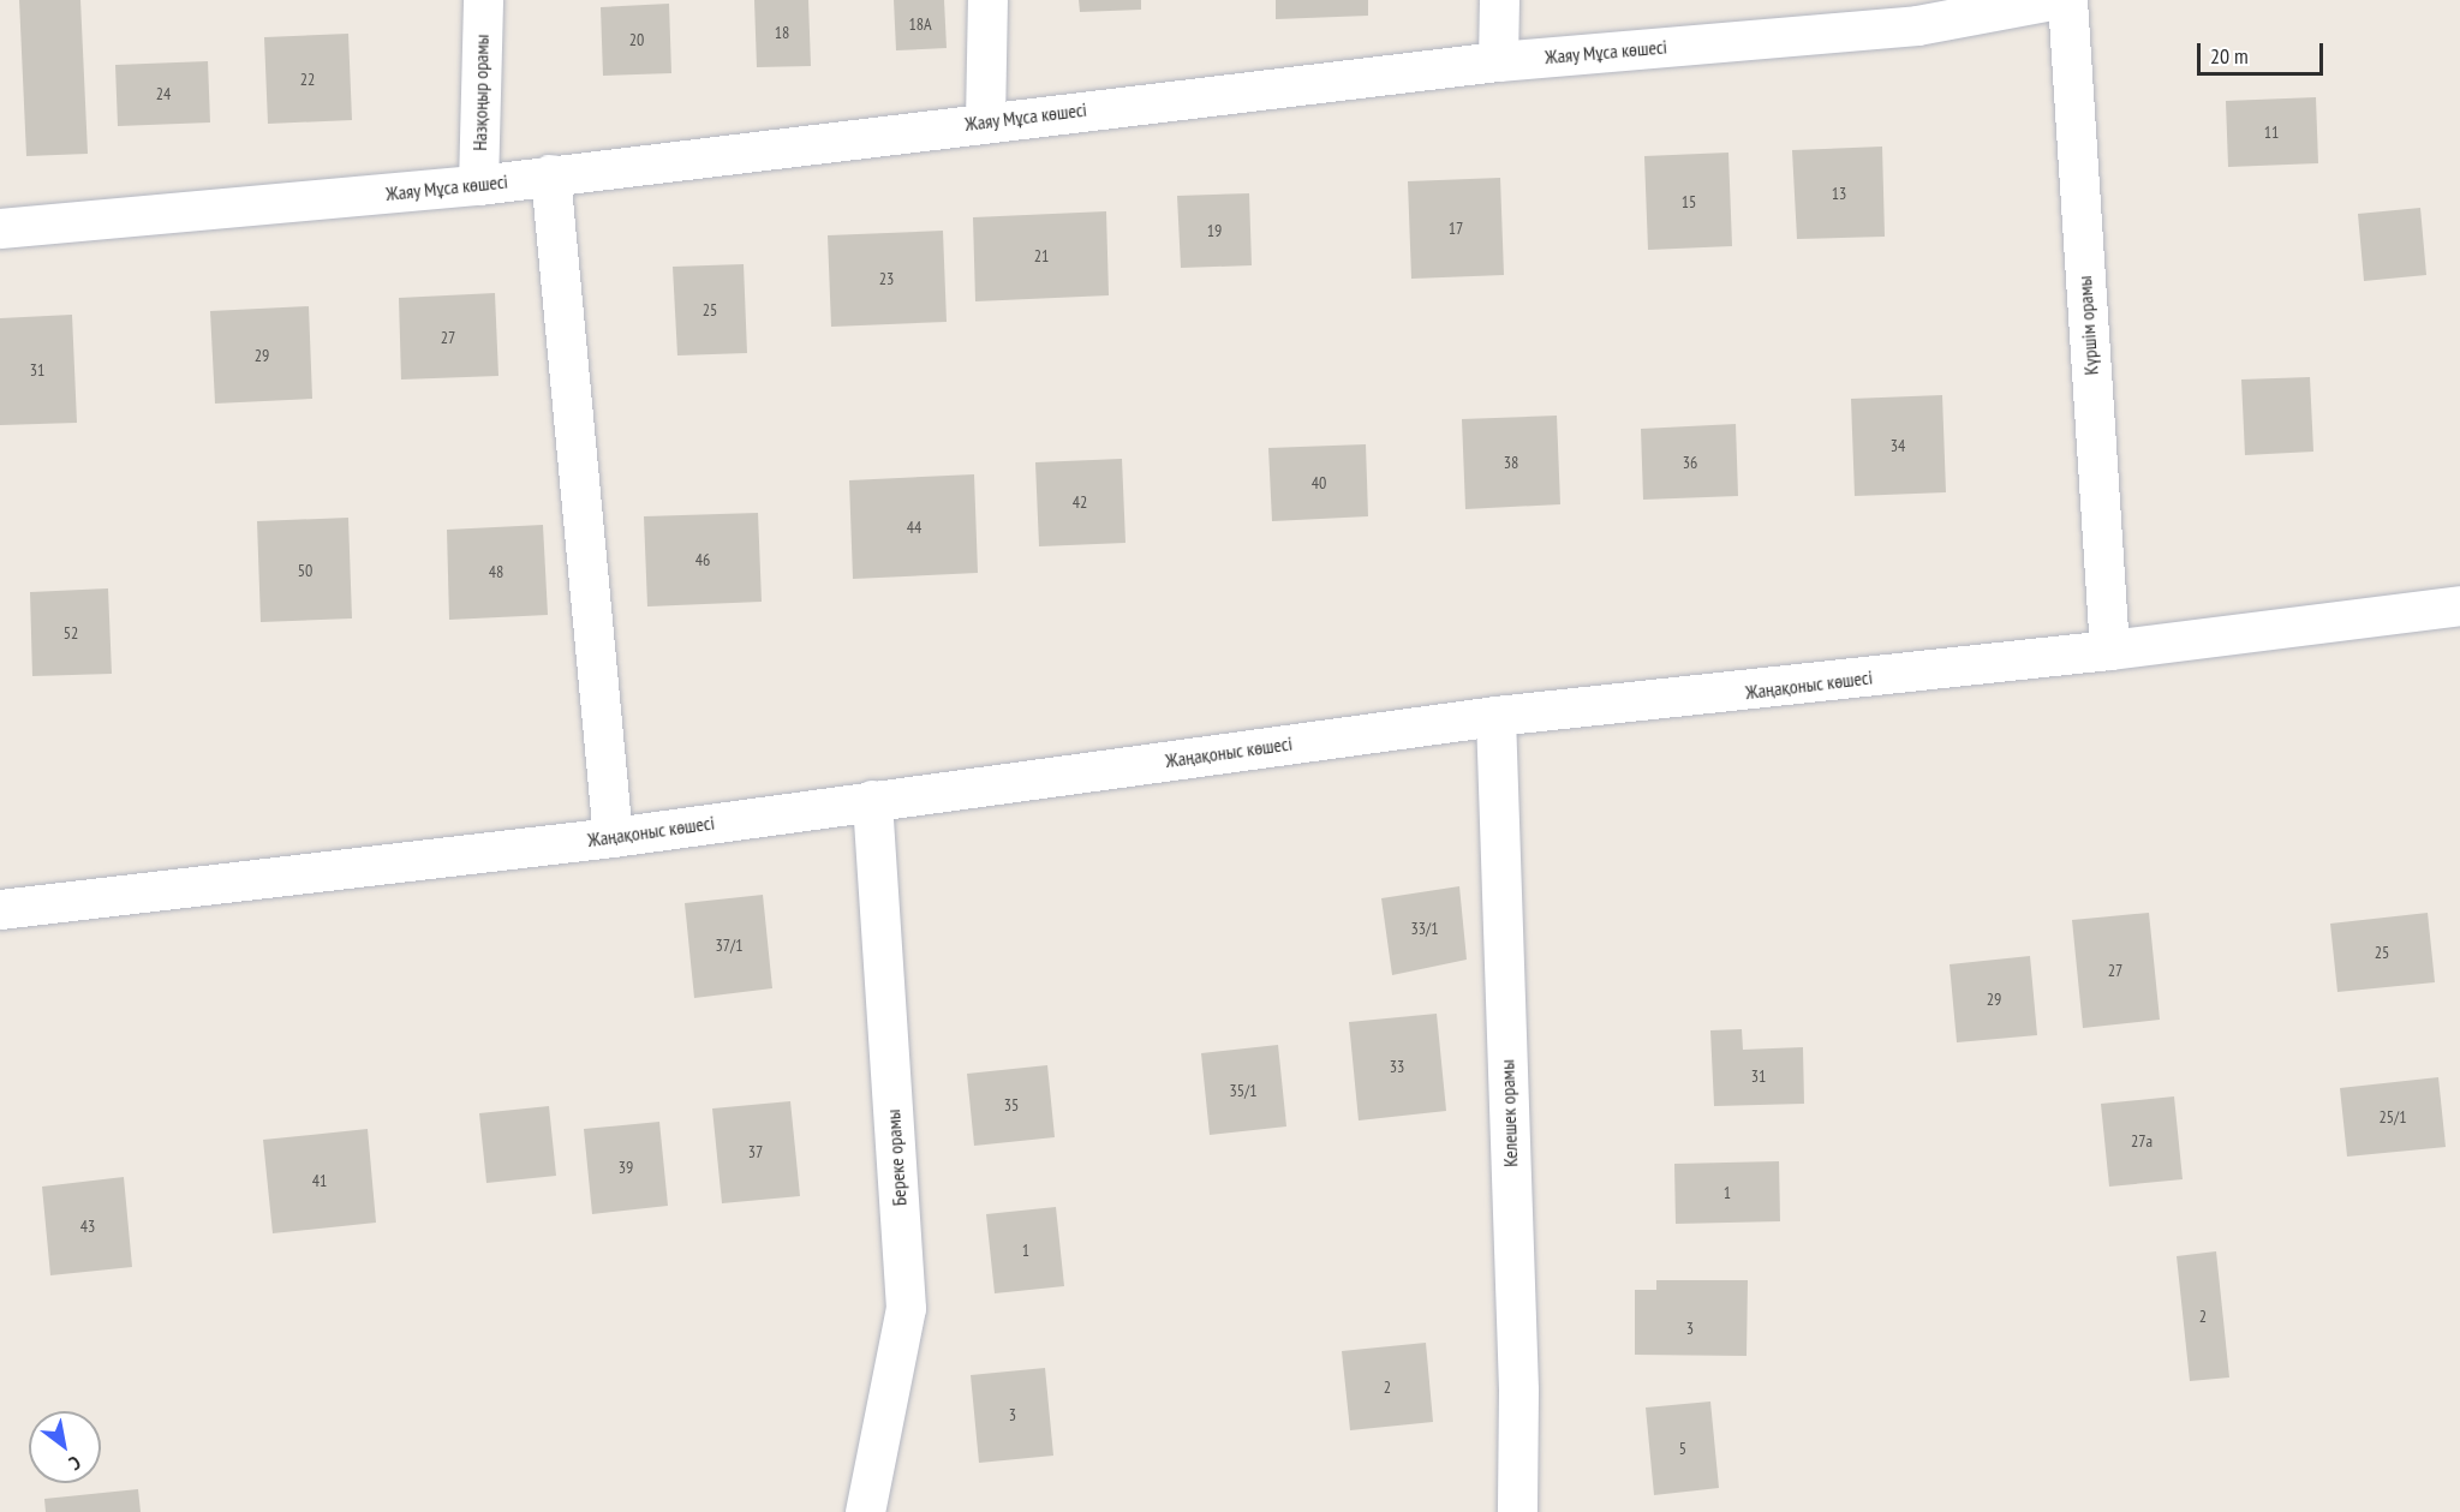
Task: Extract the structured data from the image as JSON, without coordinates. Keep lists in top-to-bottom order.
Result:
{
  "streets": {
    "street": [
      "Жаяу Мұса көшесі",
      "Назқоңыр орамы",
      "Күршім орамы",
      "Жаңақоныс көшесі",
      "Келешек орамы",
      "Береке орамы"
    ]
  },
  "crossings": [
    ["Жаяу Мұса көшесі", "Назқоңыр орамы"],
    ["Күршім орамы", "Жаңақоныс көшесі"],
    ["Жаңақоныс көшесі", "Келешек орамы"],
    ["Жаңақоныс көшесі", "Береке орамы"]
  ],
  "house_numbers": [
    "18А",
    "18",
    "20",
    "22",
    "24",
    "11",
    "13",
    "15",
    "17",
    "19",
    "21",
    "23",
    "25",
    "27",
    "29",
    "31",
    "34",
    "38",
    "36",
    "40",
    "42",
    "44",
    "46",
    "50",
    "48",
    "52",
    "33/1",
    "37/1",
    "25",
    "27",
    "29",
    "33",
    "31",
    "35/1",
    "35",
    "25/1",
    "27а",
    "37",
    "39",
    "41",
    "1",
    "43",
    "1",
    "2",
    "3",
    "2",
    "3",
    "5"
  ],
  "scale_bar": "20 m",
  "north": "bottom right"
}
